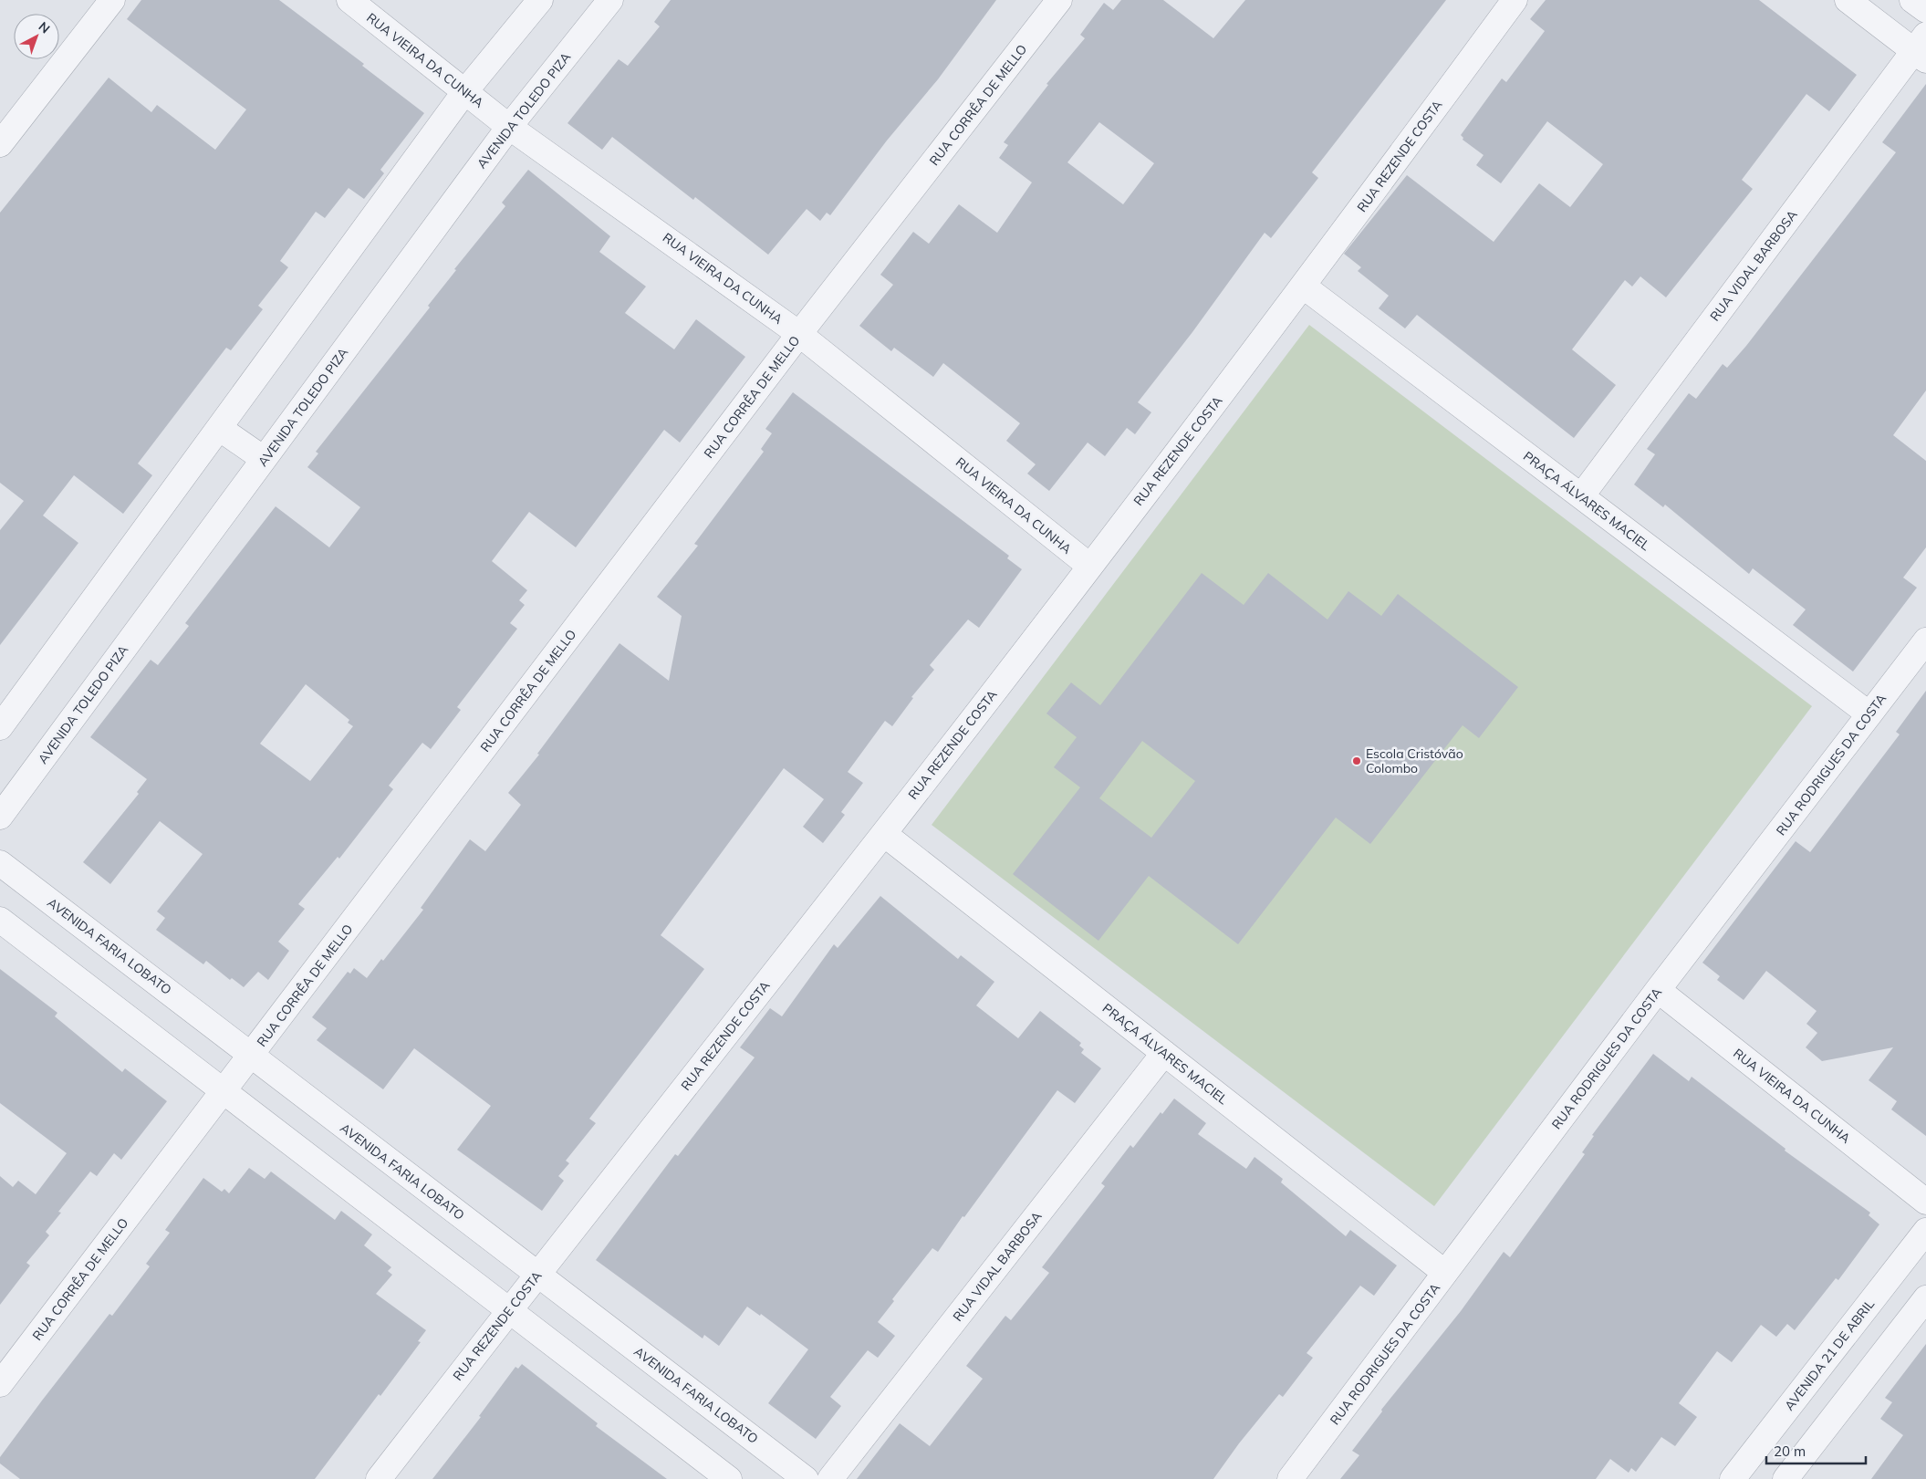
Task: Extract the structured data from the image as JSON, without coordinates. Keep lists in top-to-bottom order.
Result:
{
  "streets": {
    "street": [
      "RUA VIEIRA DA CUNHA",
      "RUA CORRÊA DE MELLO",
      "AVENIDA TOLEDO PIZA",
      "RUA REZENDE COSTA",
      "RUA VIDAL BARBOSA",
      "PRAÇA ÁLVARES MACIEL",
      "RUA RODRIGUES DA COSTA",
      "AVENIDA FARIA LOBATO",
      "AVENIDA 21 DE ABRIL"
    ]
  },
  "crossings": [
    ["RUA VIEIRA DA CUNHA", "RUA CORRÊA DE MELLO"],
    ["RUA VIEIRA DA CUNHA", "AVENIDA TOLEDO PIZA"],
    ["RUA VIEIRA DA CUNHA", "RUA REZENDE COSTA"],
    ["RUA VIEIRA DA CUNHA", "RUA RODRIGUES DA COSTA"],
    ["RUA CORRÊA DE MELLO", "AVENIDA FARIA LOBATO"],
    ["RUA REZENDE COSTA", "PRAÇA ÁLVARES MACIEL"],
    ["RUA REZENDE COSTA", "AVENIDA FARIA LOBATO"],
    ["RUA VIDAL BARBOSA", "PRAÇA ÁLVARES MACIEL"],
    ["PRAÇA ÁLVARES MACIEL", "RUA RODRIGUES DA COSTA"]
  ],
  "places": ["Escola Cristóvão Colombo"],
  "scale_bar": "20 m",
  "north": "top right"
}
